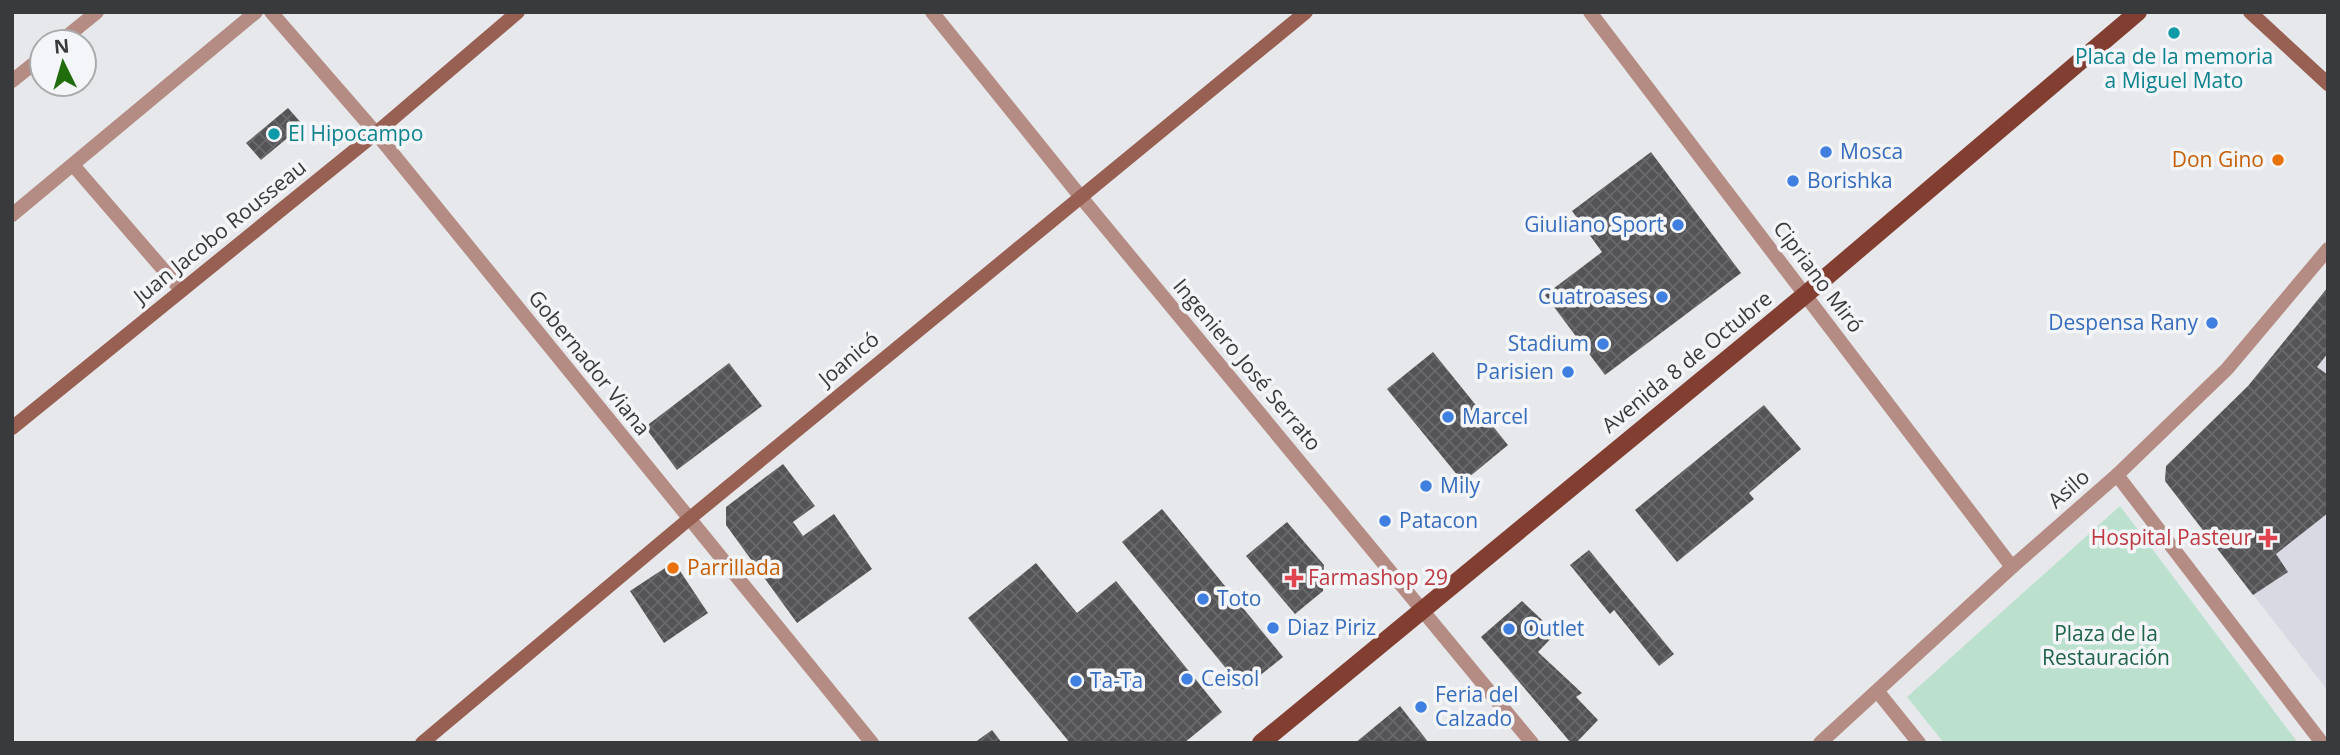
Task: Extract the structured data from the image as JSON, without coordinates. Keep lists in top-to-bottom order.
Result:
{
  "streets": {
    "main road": ["Avenida 8 de Octubre"],
    "street": [
      "Juan Jacobo Rousseau",
      "Cipriano Miró",
      "Joanicó",
      "Gobernador Viana",
      "Ingeniero José Serrato",
      "Asilo"
    ]
  },
  "crossings": [
    ["Juan Jacobo Rousseau", "Gobernador Viana"],
    ["Cipriano Miró", "Avenida 8 de Octubre"],
    ["Cipriano Miró", "Asilo"],
    ["Joanicó", "Gobernador Viana"],
    ["Joanicó", "Ingeniero José Serrato"],
    ["Avenida 8 de Octubre", "Ingeniero José Serrato"]
  ],
  "parks": ["Plaza de la Restauración"],
  "places": {
    "other": [
      "Placa de la memoria a Miguel Mato",
      "El Hipocampo",
      "Mosca",
      "Don Gino",
      "Borishka",
      "Giuliano Sport",
      "Cuatroases",
      "Despensa Rany",
      "Stadium",
      "Parisien",
      "Marcel",
      "Mily",
      "Patacon",
      "Parrillada",
      "Toto",
      "Diaz Piriz",
      "Outlet",
      "Ceisol",
      "Ta-Ta",
      "Feria del Calzado"
    ],
    "health": ["Hospital Pasteur", "Farmashop 29"]
  },
  "north": "top"
}
